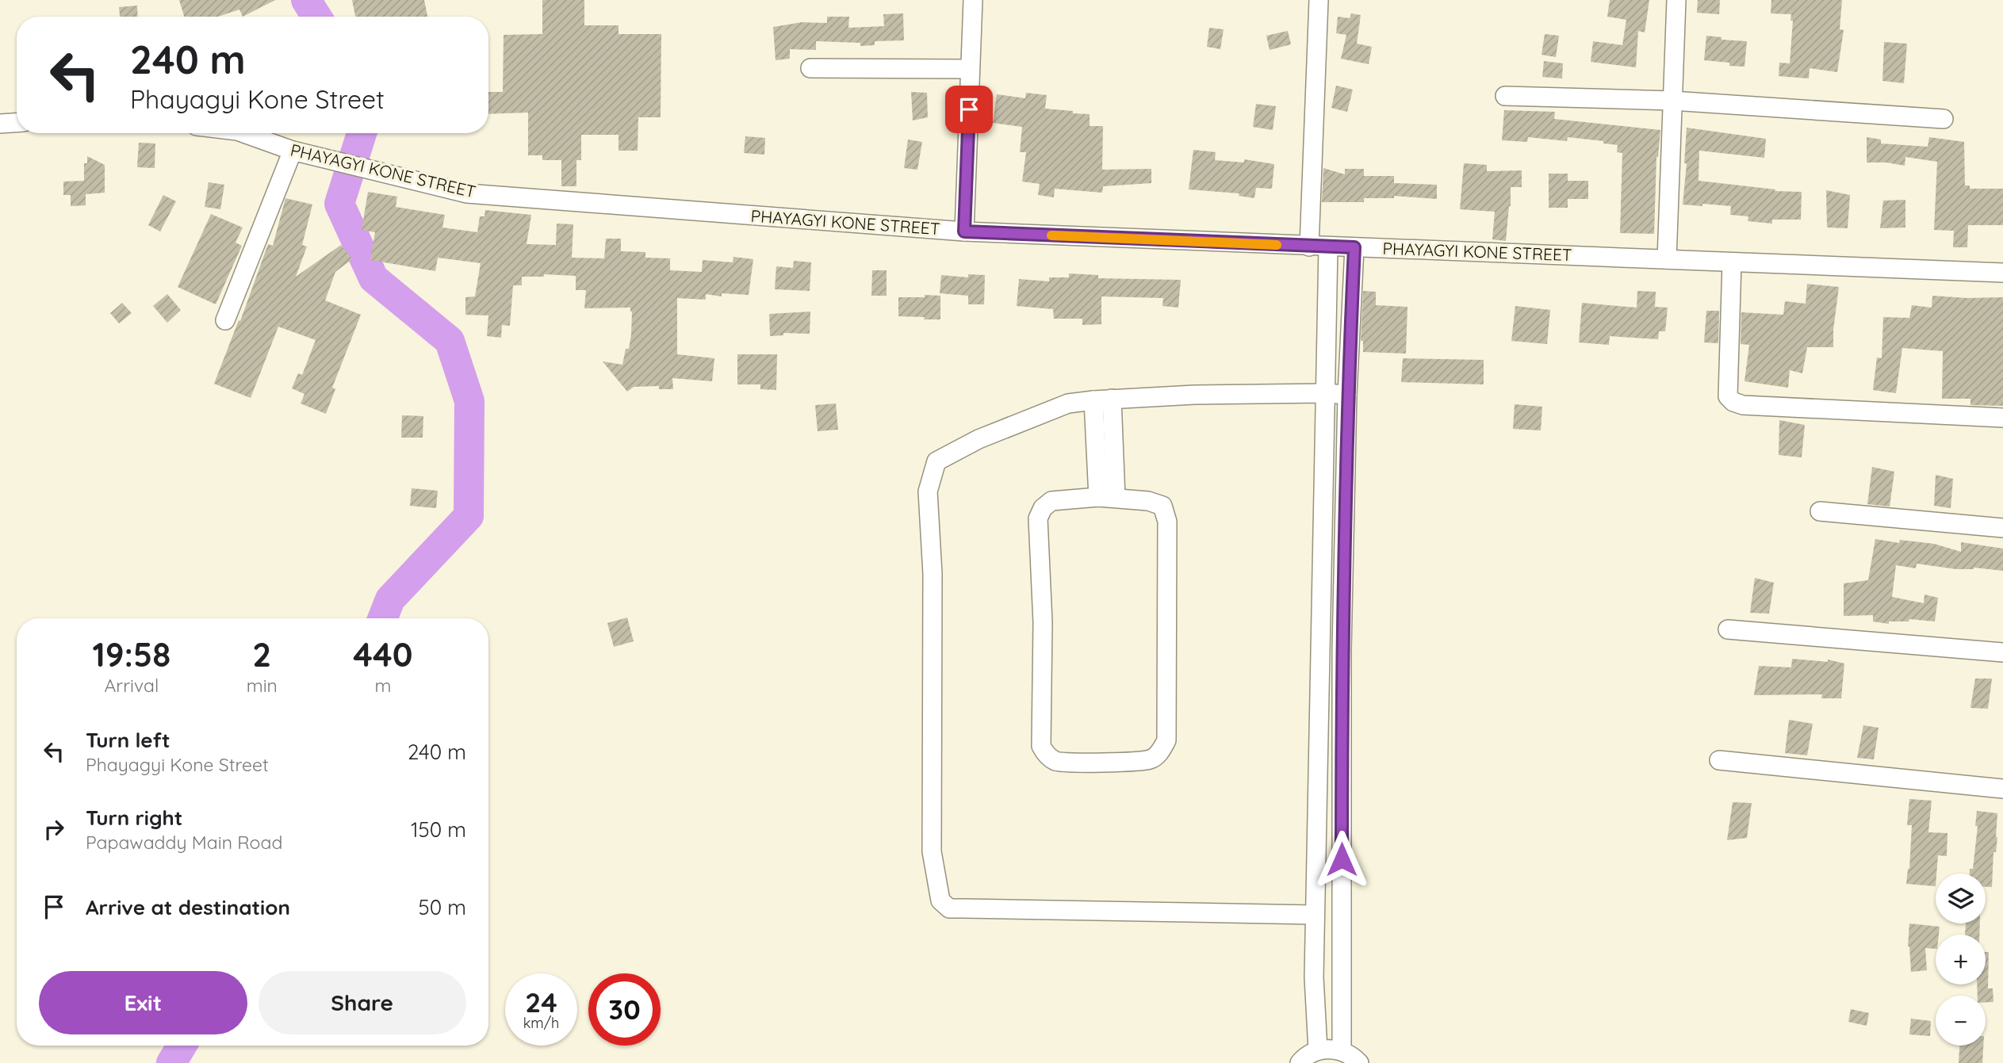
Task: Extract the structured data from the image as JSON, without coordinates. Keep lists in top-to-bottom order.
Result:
{
  "streets": {
    "street": ["PHAYAGYI KONE STREET"]
  },
  "page": {
    "turn": ["240 m", "Phayagyi Kone Street"],
    "eta": [
      "19:58",
      "Arrival",
      "2",
      "min",
      "440",
      "m"
    ],
    "list": [
      {
        "name": "Turn left",
        "note": "Phayagyi Kone Street",
        "value": "240 m"
      },
      {
        "name": "Turn right",
        "note": "Papawaddy Main Road",
        "value": "150 m"
      },
      {
        "name": "Arrive at destination",
        "value": "50 m"
      }
    ],
    "map_buttons": ["+", "−"],
    "buttons": ["Exit", "Share"],
    "speed": "24 km/h",
    "limit": "30"
  }
}
